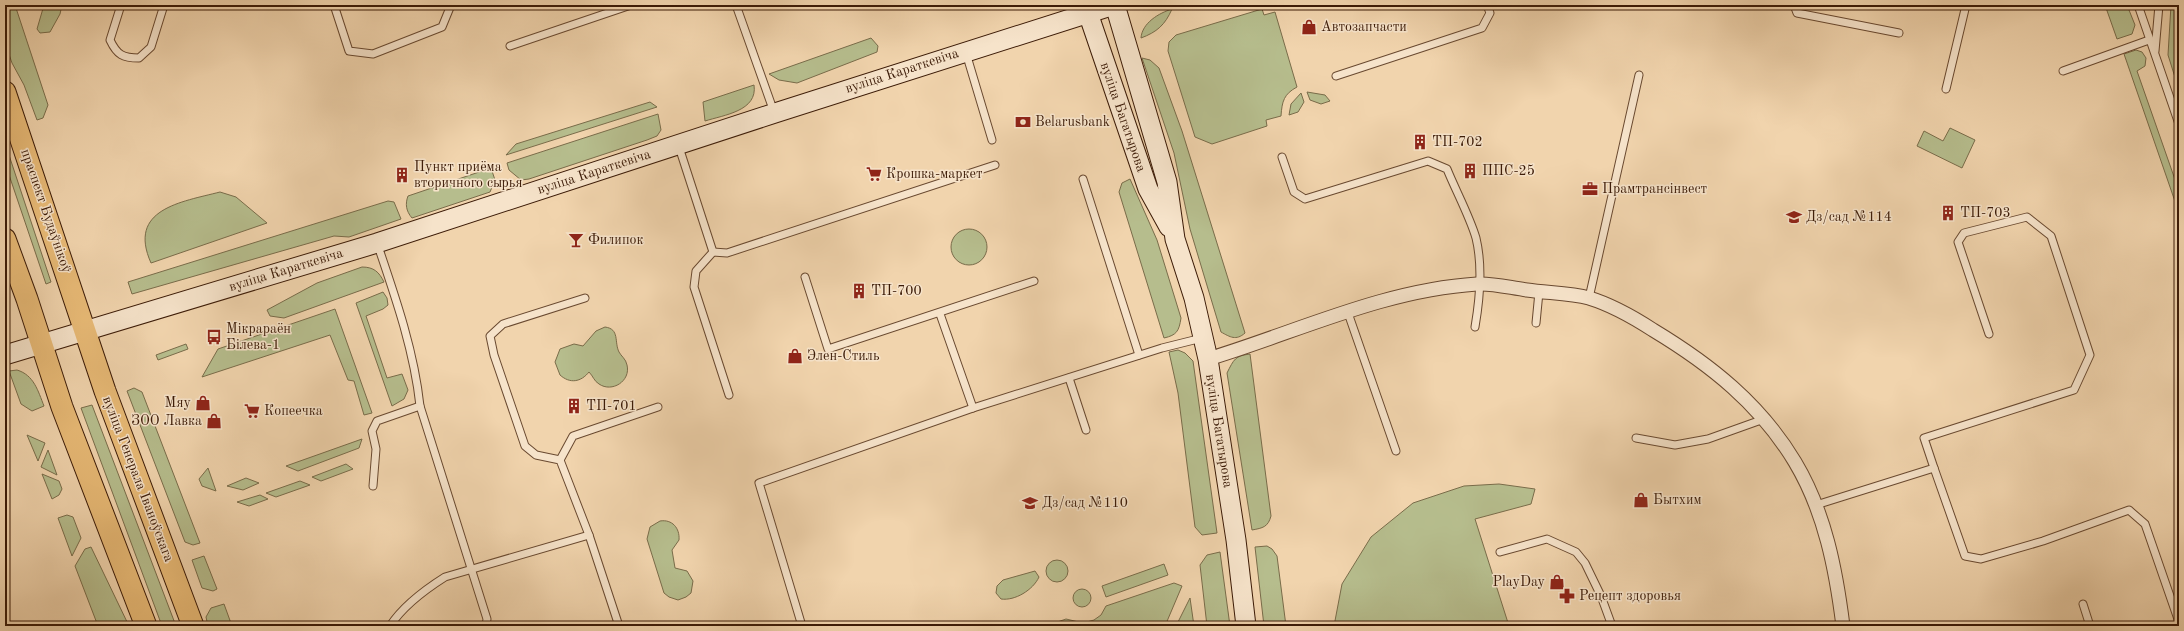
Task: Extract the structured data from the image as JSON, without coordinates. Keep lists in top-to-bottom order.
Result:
{
  "streets": {
    "main road": ["праспект Будаўнікоў", "вуліца Генерала Іваноўскага"],
    "street": ["вуліца Караткевіча", "вуліца Багатырова"]
  },
  "crossings": [
    ["вуліца Караткевіча", "вуліца Багатырова"],
    ["вуліца Караткевіча", "праспект Будаўнікоў"],
    ["вуліца Караткевіча", "вуліца Генерала Іваноўскага"],
    ["праспект Будаўнікоў", "вуліца Генерала Іваноўскага"]
  ],
  "places": {
    "shop": [
      "Автозапчасти",
      "Элен-Стиль",
      "Мяу",
      "ЗОО Лавка",
      "Бытхим",
      "PlayDay"
    ],
    "bank": ["Belarusbank"],
    "building": [
      "ТП-702",
      "ППС-25",
      "Пункт приёма вторичного сырья",
      "ТП-703",
      "ТП-700",
      "ТП-701"
    ],
    "supermarket": ["Крошка-маркет", "Копеечка"],
    "office": ["Прамтрансінвест"],
    "school or university": ["Дз/сад №114", "Дз/сад №110"],
    "bar": ["Филипок"],
    "bus stop": ["Мікрараён Білева-1"],
    "pharmacy": ["Рецепт здоровья"]
  }
}
